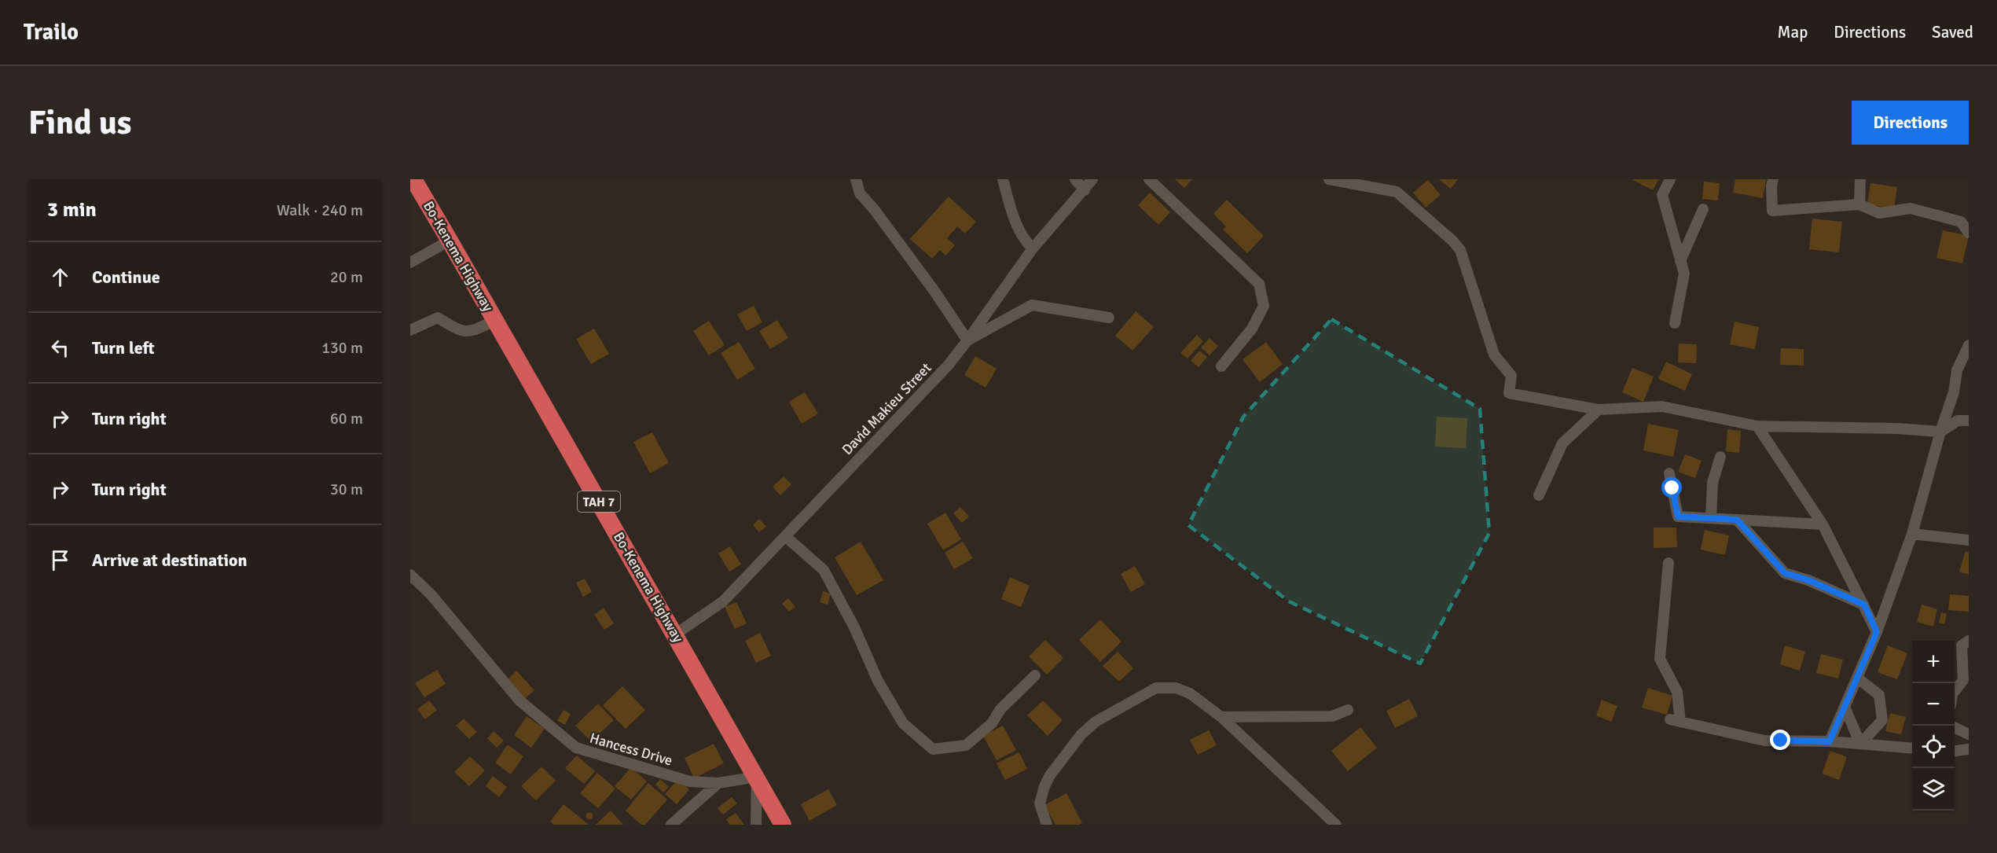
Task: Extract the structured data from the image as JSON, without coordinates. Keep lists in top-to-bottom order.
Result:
{
  "streets": {
    "highway": ["Bo-Kenema Highway", "TAH 7"],
    "street": ["David Makieu Street", "Hancess Drive"]
  },
  "crossings": [
    ["Bo-Kenema Highway", "David Makieu Street"],
    ["Bo-Kenema Highway", "Hancess Drive"]
  ],
  "page": {
    "header": "Trailo",
    "nav": ["Map", "Directions", "Saved"],
    "buttons": "Directions",
    "title": "Find us",
    "heading": ["3 min", "Walk · 240 m"],
    "list": [
      ["Continue", "20 m"],
      ["Turn left", "130 m"],
      ["Turn right", "60 m"],
      ["Turn right", "30 m"],
      "Arrive at destination"
    ],
    "map_buttons": ["+", "−"]
  }
}
